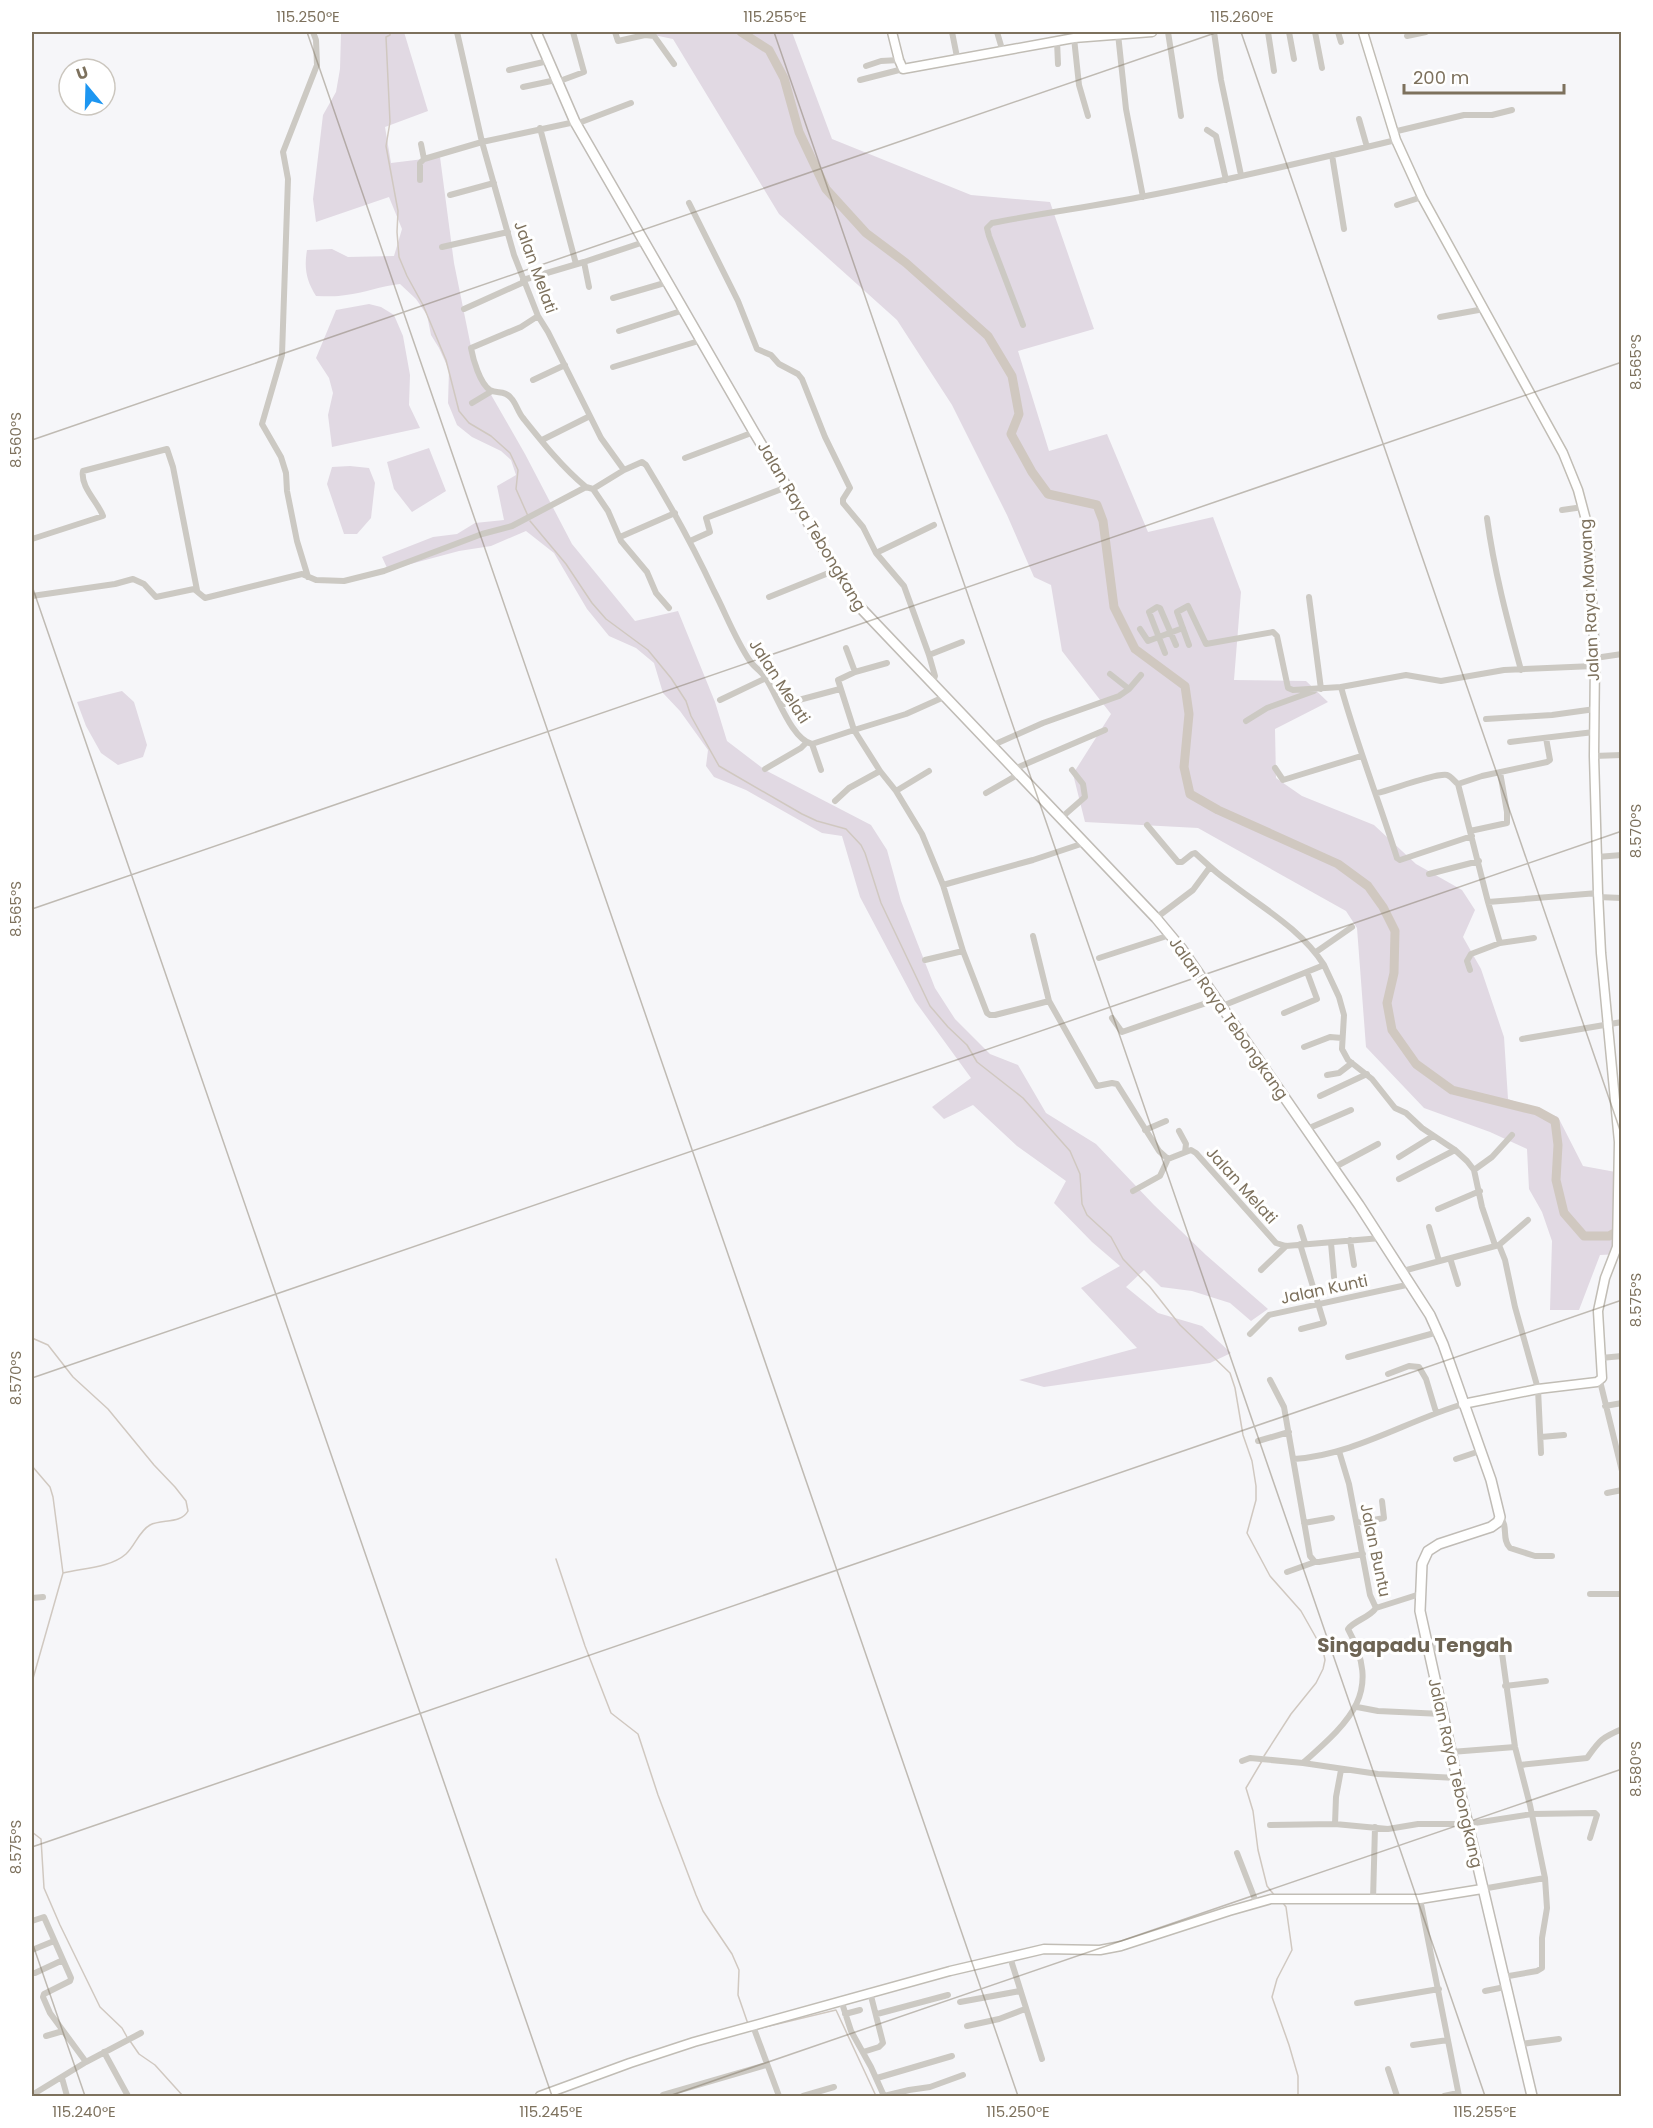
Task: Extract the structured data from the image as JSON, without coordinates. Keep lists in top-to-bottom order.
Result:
{
  "streets": {
    "main road": ["Jalan Raya Tebongkang", "Jalan Raya Mawang"],
    "street": ["Jalan Melati", "Jalan Kunti", "Jalan Buntu"]
  },
  "crossings": [
    ["Jalan Melati", "Jalan Raya Tebongkang"],
    ["Jalan Raya Tebongkang", "Jalan Kunti"],
    ["Jalan Raya Tebongkang", "Jalan Buntu"]
  ],
  "districts": ["Singapadu Tengah"],
  "scale_bar": "200 m",
  "north": "top",
  "coordinates": [
    "115.250°E",
    "115.255°E",
    "115.260°E",
    "8.565°S",
    "8.560°S",
    "8.570°S",
    "8.575°S",
    "8.580°S",
    "115.240°E",
    "115.245°E"
  ]
}
